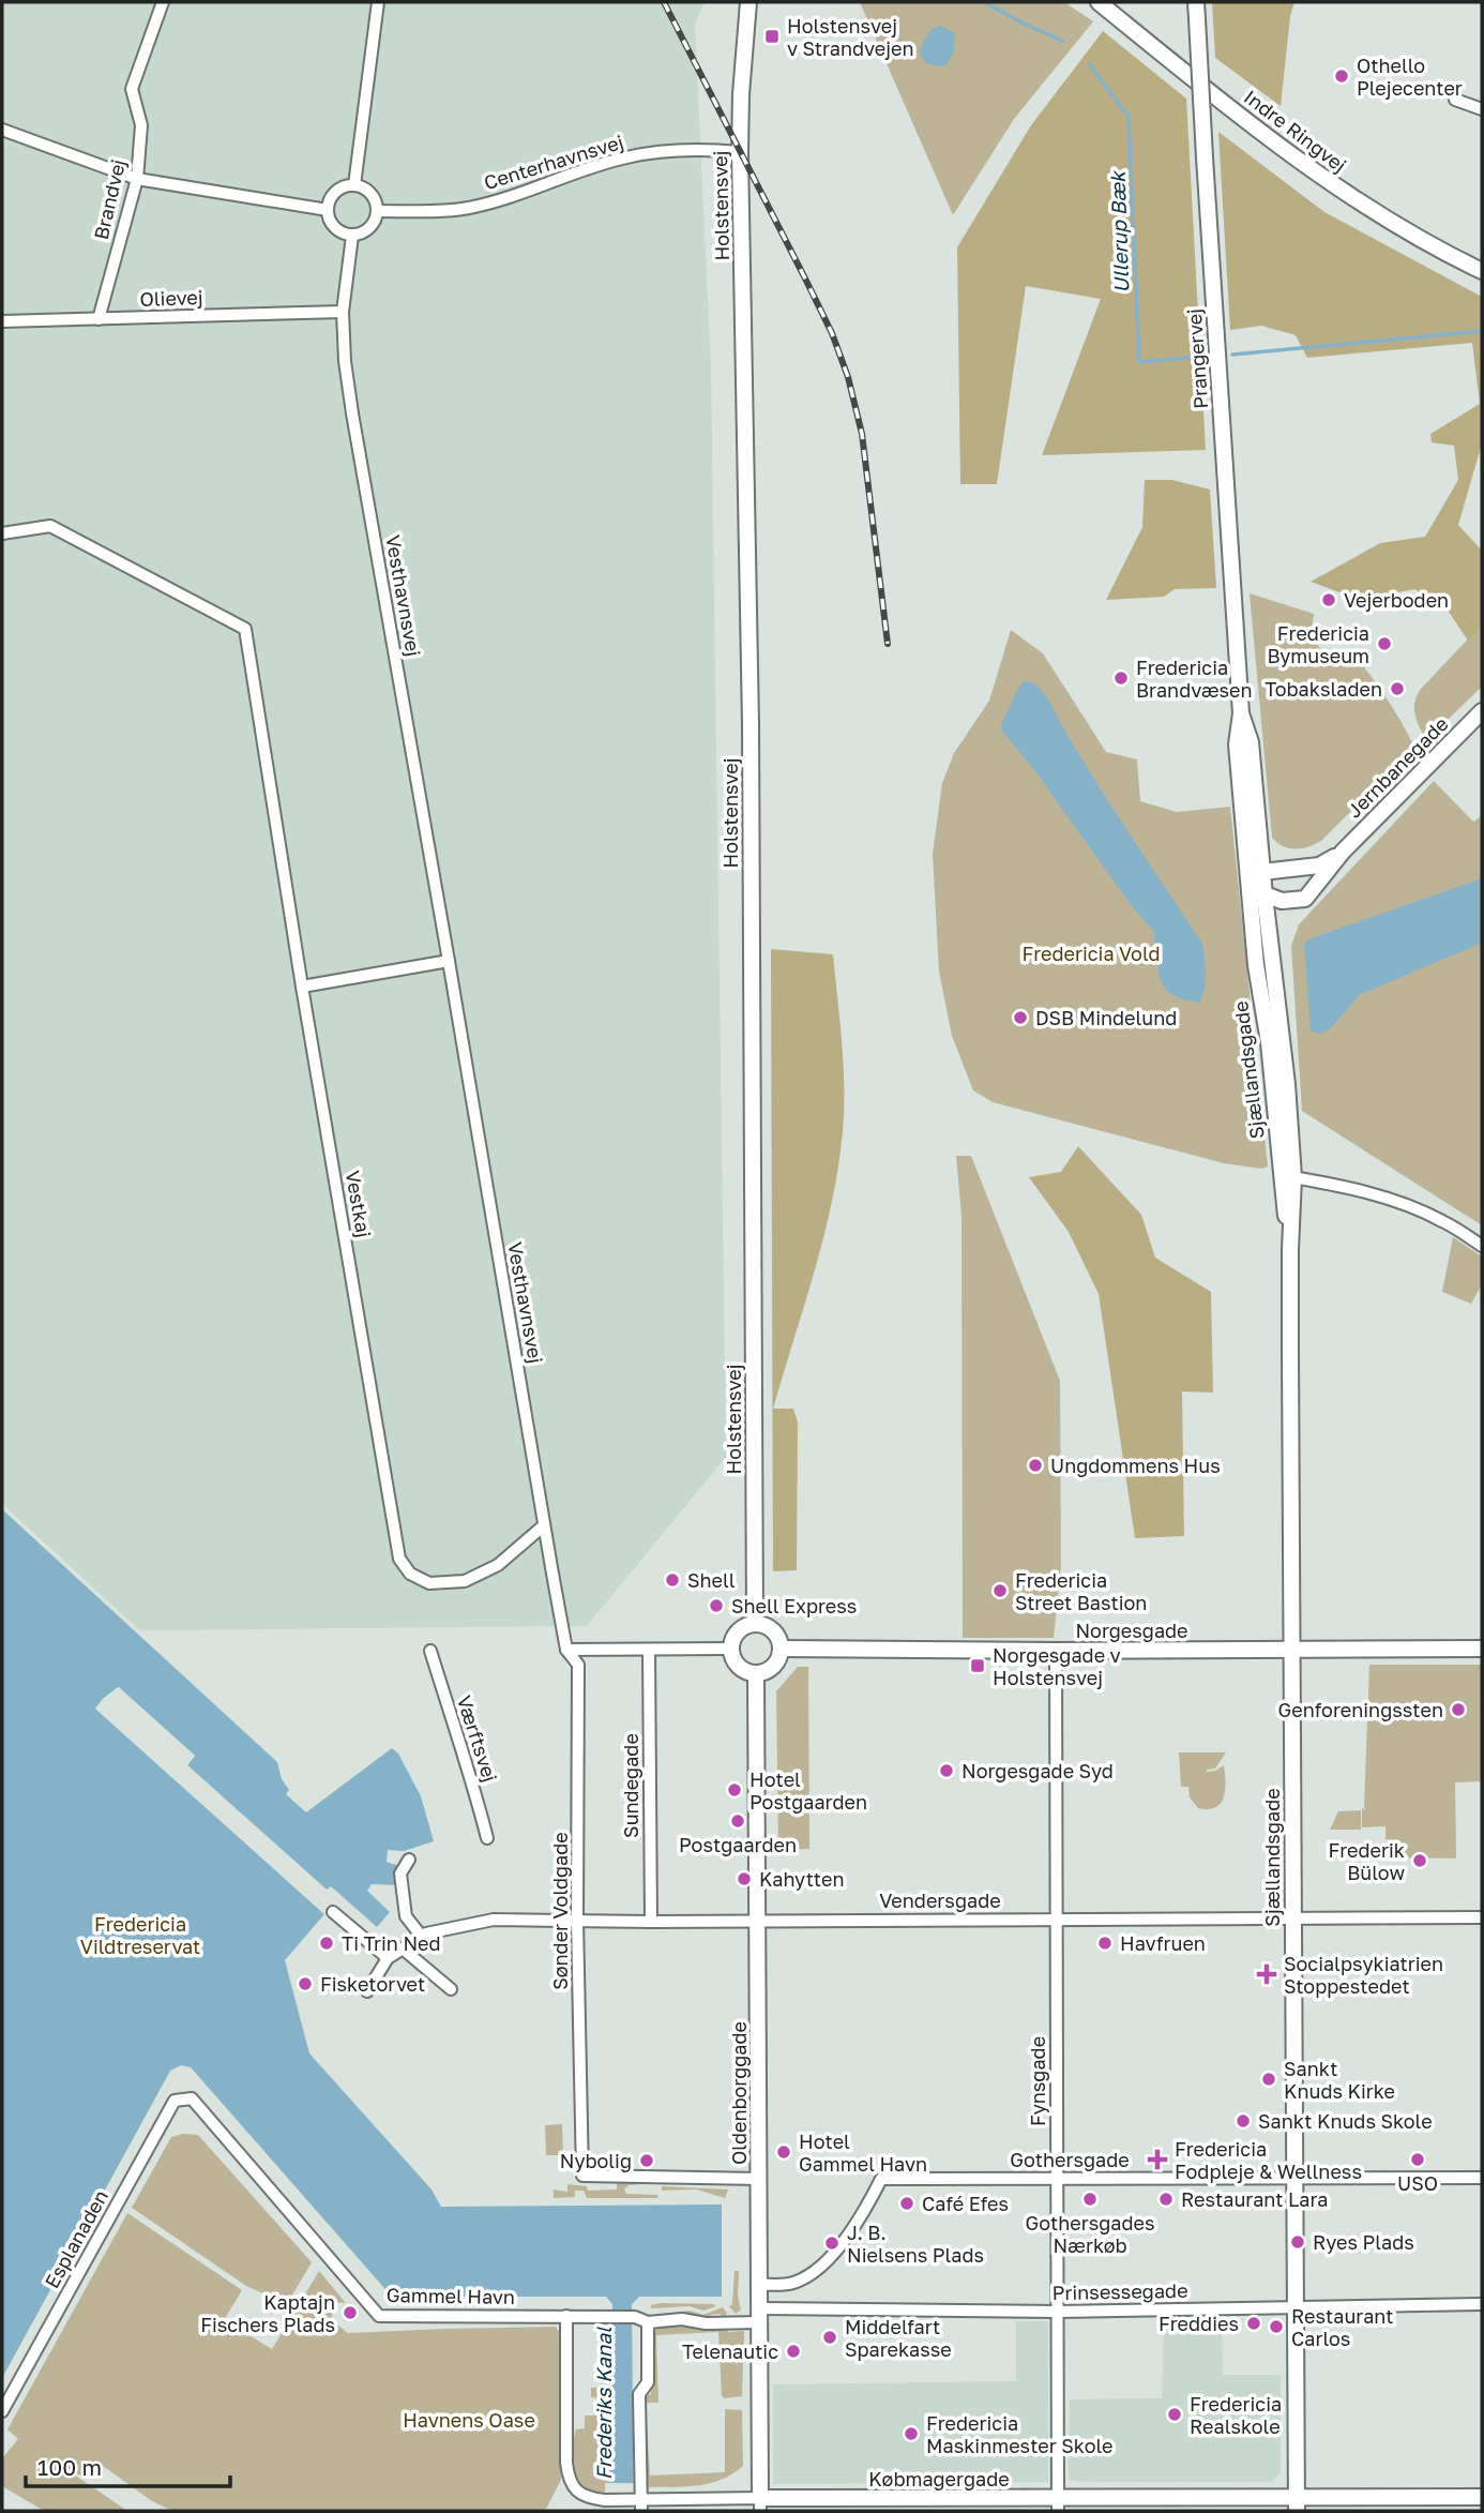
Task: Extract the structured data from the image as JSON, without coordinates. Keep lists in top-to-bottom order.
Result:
{
  "streets": {
    "street": [
      "Indre Ringvej",
      "Centerhavnsvej",
      "Brandvej",
      "Holstensvej",
      "Olievej",
      "Prangervej",
      "Vesthavnsvej",
      "Jernbanegade",
      "Sjællandsgade",
      "Vestkaj",
      "Norgesgade",
      "Værftsvej",
      "Sundegade",
      "Vendersgade",
      "Sønder Voldgade",
      "Fynsgade",
      "Oldenborggade",
      "Gothersgade",
      "Esplanaden",
      "Prinsessegade",
      "Gammel Havn",
      "Købmagergade"
    ]
  },
  "crossings": [
    ["Centerhavnsvej", "Holstensvej"],
    ["Centerhavnsvej", "Vesthavnsvej"],
    ["Brandvej", "Olievej"],
    ["Holstensvej", "Norgesgade"],
    ["Holstensvej", "Oldenborggade"],
    ["Olievej", "Vesthavnsvej"],
    ["Prangervej", "Jernbanegade"],
    ["Prangervej", "Sjællandsgade"],
    ["Vesthavnsvej", "Vestkaj"],
    ["Vesthavnsvej", "Sønder Voldgade"],
    ["Jernbanegade", "Sjællandsgade"],
    ["Sjællandsgade", "Norgesgade"],
    ["Sjællandsgade", "Vendersgade"],
    ["Sjællandsgade", "Gothersgade"],
    ["Sjællandsgade", "Prinsessegade"],
    ["Sjællandsgade", "Købmagergade"],
    ["Norgesgade", "Fynsgade"],
    ["Norgesgade", "Oldenborggade"],
    ["Sundegade", "Vendersgade"],
    ["Vendersgade", "Sønder Voldgade"],
    ["Vendersgade", "Fynsgade"],
    ["Vendersgade", "Oldenborggade"],
    ["Sønder Voldgade", "Oldenborggade"],
    ["Fynsgade", "Gothersgade"],
    ["Fynsgade", "Prinsessegade"],
    ["Fynsgade", "Købmagergade"],
    ["Oldenborggade", "Gothersgade"],
    ["Oldenborggade", "Prinsessegade"],
    ["Oldenborggade", "Gammel Havn"],
    ["Oldenborggade", "Købmagergade"],
    ["Esplanaden", "Gammel Havn"],
    ["Prinsessegade", "Gammel Havn"],
    ["Gammel Havn", "Købmagergade"]
  ],
  "water": ["Ullerup Bæk", "Frederiks Kanal"],
  "parks": ["Fredericia Vold", "Fredericia Vildtreservat", "Havnens Oase"],
  "places": {
    "transit": ["Holstensvej v Strandvejen", "Norgesgade v Holstensvej"],
    "other": [
      "Othello Plejecenter",
      "Vejerboden",
      "Fredericia Bymuseum",
      "Fredericia Brandvæsen",
      "Tobaksladen",
      "DSB Mindelund",
      "Ungdommens Hus",
      "Shell",
      "Fredericia Street Bastion",
      "Shell Express",
      "Genforeningssten",
      "Norgesgade Syd",
      "Hotel Postgaarden",
      "Postgaarden",
      "Frederik Bülow",
      "Kahytten",
      "Ti Trin Ned",
      "Havfruen",
      "Fisketorvet",
      "Sankt Knuds Kirke",
      "Sankt Knuds Skole",
      "Hotel Gammel Havn",
      "USO",
      "Nybolig",
      "Gothersgades Nærkøb",
      "Restaurant Lara",
      "Café Efes",
      "Ryes Plads",
      "J. B. Nielsens Plads",
      "Kaptajn Fischers Plads",
      "Freddies",
      "Restaurant Carlos",
      "Middelfart Sparekasse",
      "Telenautic",
      "Fredericia Realskole",
      "Fredericia Maskinmester Skole"
    ],
    "health": ["Socialpsykiatrien Stoppestedet", "Fredericia Fodpleje & Wellness"]
  },
  "scale_bar": "100 m"
}
